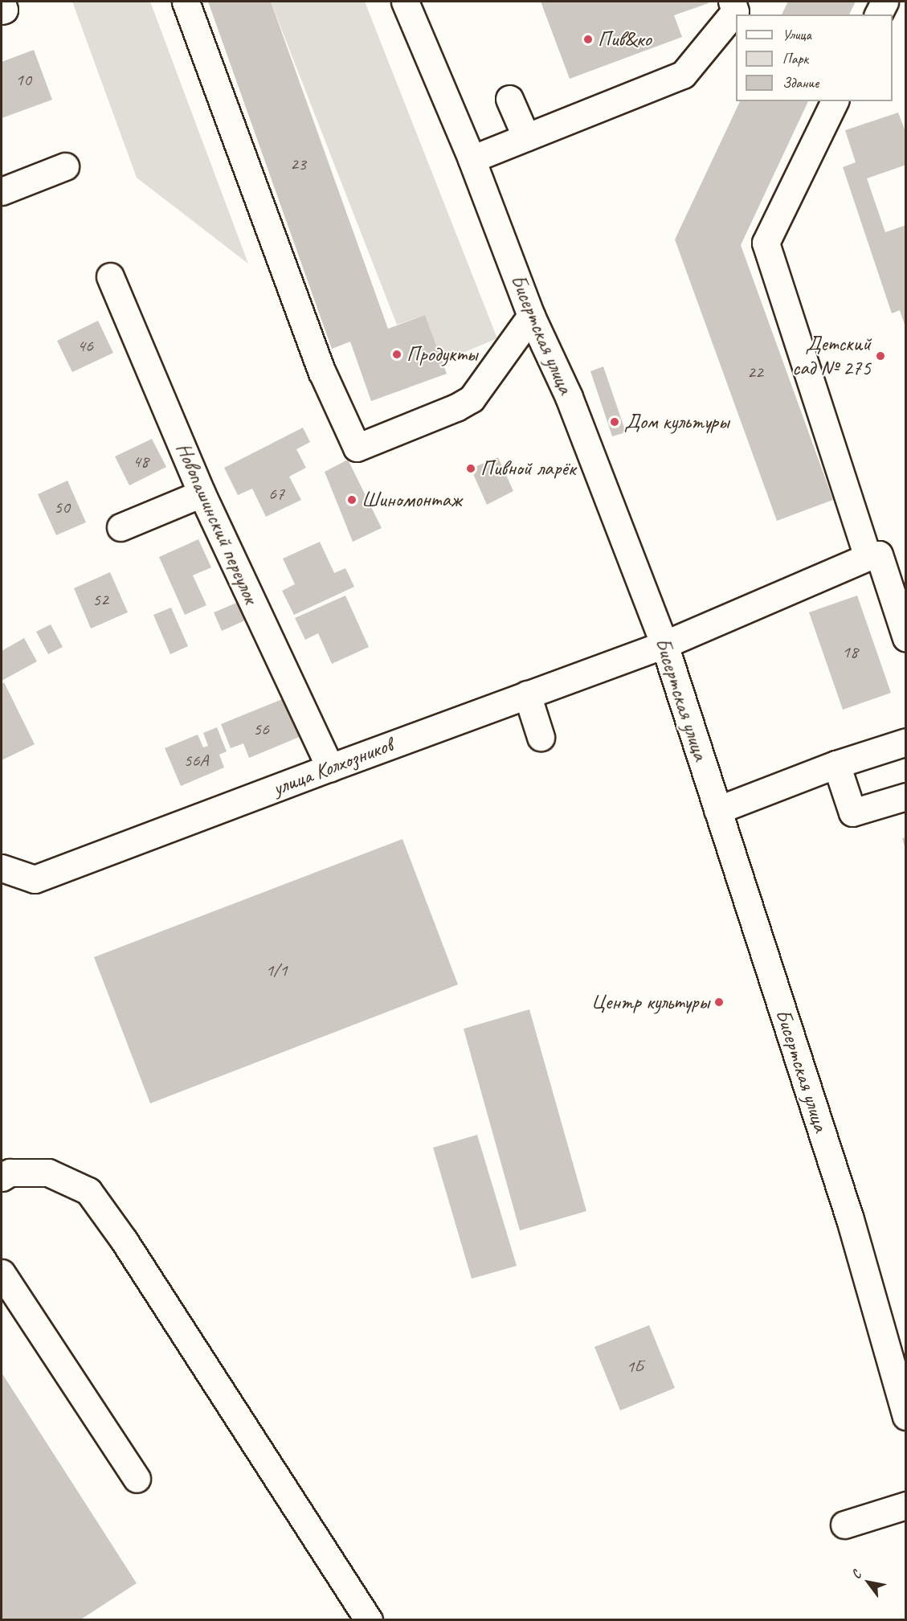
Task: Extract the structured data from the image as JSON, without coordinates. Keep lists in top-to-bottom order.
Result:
{
  "streets": {
    "main road": ["Бисертская улица", "Новопашинский переулок", "улица Колхозников"]
  },
  "crossings": [
    ["Бисертская улица", "улица Колхозников"],
    ["Новопашинский переулок", "улица Колхозников"]
  ],
  "places": [
    "Пив&ко",
    "Продукты",
    "Детский сад № 275",
    "Дом культуры",
    "Пивной ларёк",
    "Шиномонтаж",
    "Центр культуры"
  ],
  "house_numbers": [
    "10",
    "23",
    "46",
    "22",
    "48",
    "67",
    "50",
    "52",
    "18",
    "56",
    "56А",
    "1/1",
    "1Б"
  ],
  "legend": ["Улица", "Парк", "Здание"],
  "north": "top left"
}
